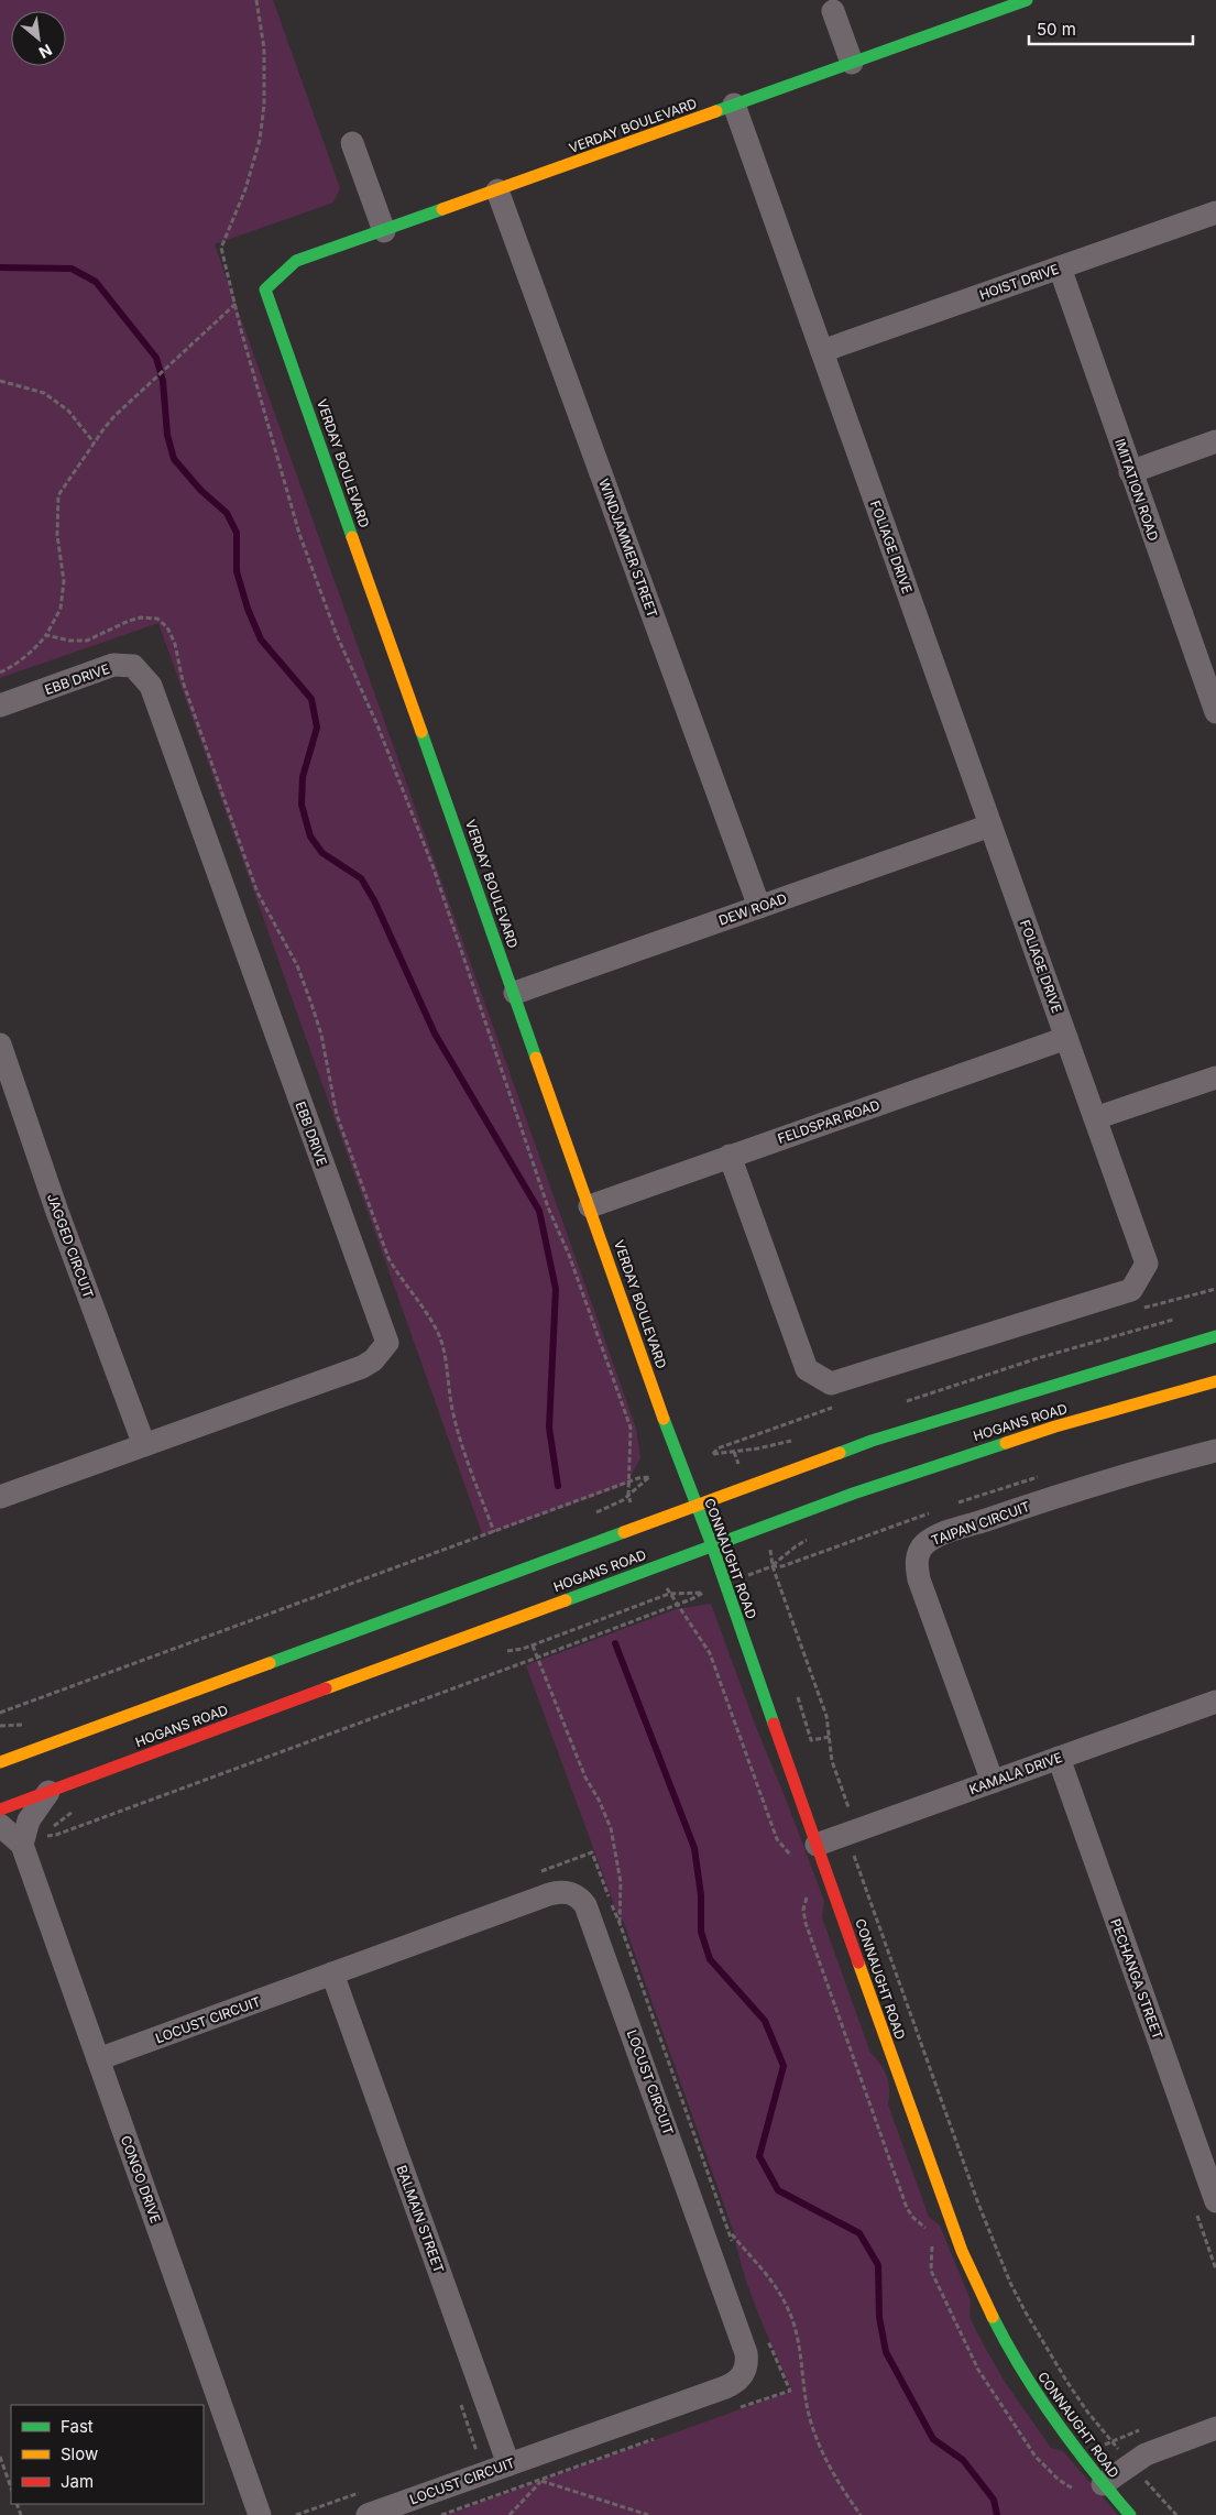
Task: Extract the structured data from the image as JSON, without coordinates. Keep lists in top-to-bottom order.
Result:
{
  "streets": {
    "street": [
      "VERDAY BOULEVARD",
      "HOIST DRIVE",
      "IMITATION ROAD",
      "FOLIAGE DRIVE",
      "WINDJAMMER STREET",
      "EBB DRIVE",
      "DEW ROAD",
      "FELDSPAR ROAD",
      "JAGGED CIRCUIT",
      "HOGANS ROAD",
      "TAIPAN CIRCUIT",
      "CONNAUGHT ROAD",
      "KAMALA DRIVE",
      "PECHANGA STREET",
      "LOCUST CIRCUIT",
      "CONGO DRIVE",
      "BALMAIN STREET"
    ]
  },
  "crossings": [
    ["VERDAY BOULEVARD", "FOLIAGE DRIVE"],
    ["VERDAY BOULEVARD", "WINDJAMMER STREET"],
    ["VERDAY BOULEVARD", "DEW ROAD"],
    ["VERDAY BOULEVARD", "FELDSPAR ROAD"],
    ["VERDAY BOULEVARD", "CONNAUGHT ROAD"],
    ["HOIST DRIVE", "IMITATION ROAD"],
    ["HOIST DRIVE", "FOLIAGE DRIVE"],
    ["FOLIAGE DRIVE", "DEW ROAD"],
    ["FOLIAGE DRIVE", "FELDSPAR ROAD"],
    ["WINDJAMMER STREET", "DEW ROAD"],
    ["EBB DRIVE", "JAGGED CIRCUIT"],
    ["HOGANS ROAD", "CONNAUGHT ROAD"],
    ["TAIPAN CIRCUIT", "KAMALA DRIVE"],
    ["CONNAUGHT ROAD", "KAMALA DRIVE"],
    ["KAMALA DRIVE", "PECHANGA STREET"],
    ["LOCUST CIRCUIT", "CONGO DRIVE"],
    ["LOCUST CIRCUIT", "BALMAIN STREET"]
  ],
  "legend": ["Fast", "Slow", "Jam"],
  "scale_bar": "50 m",
  "north": "bottom right"
}
